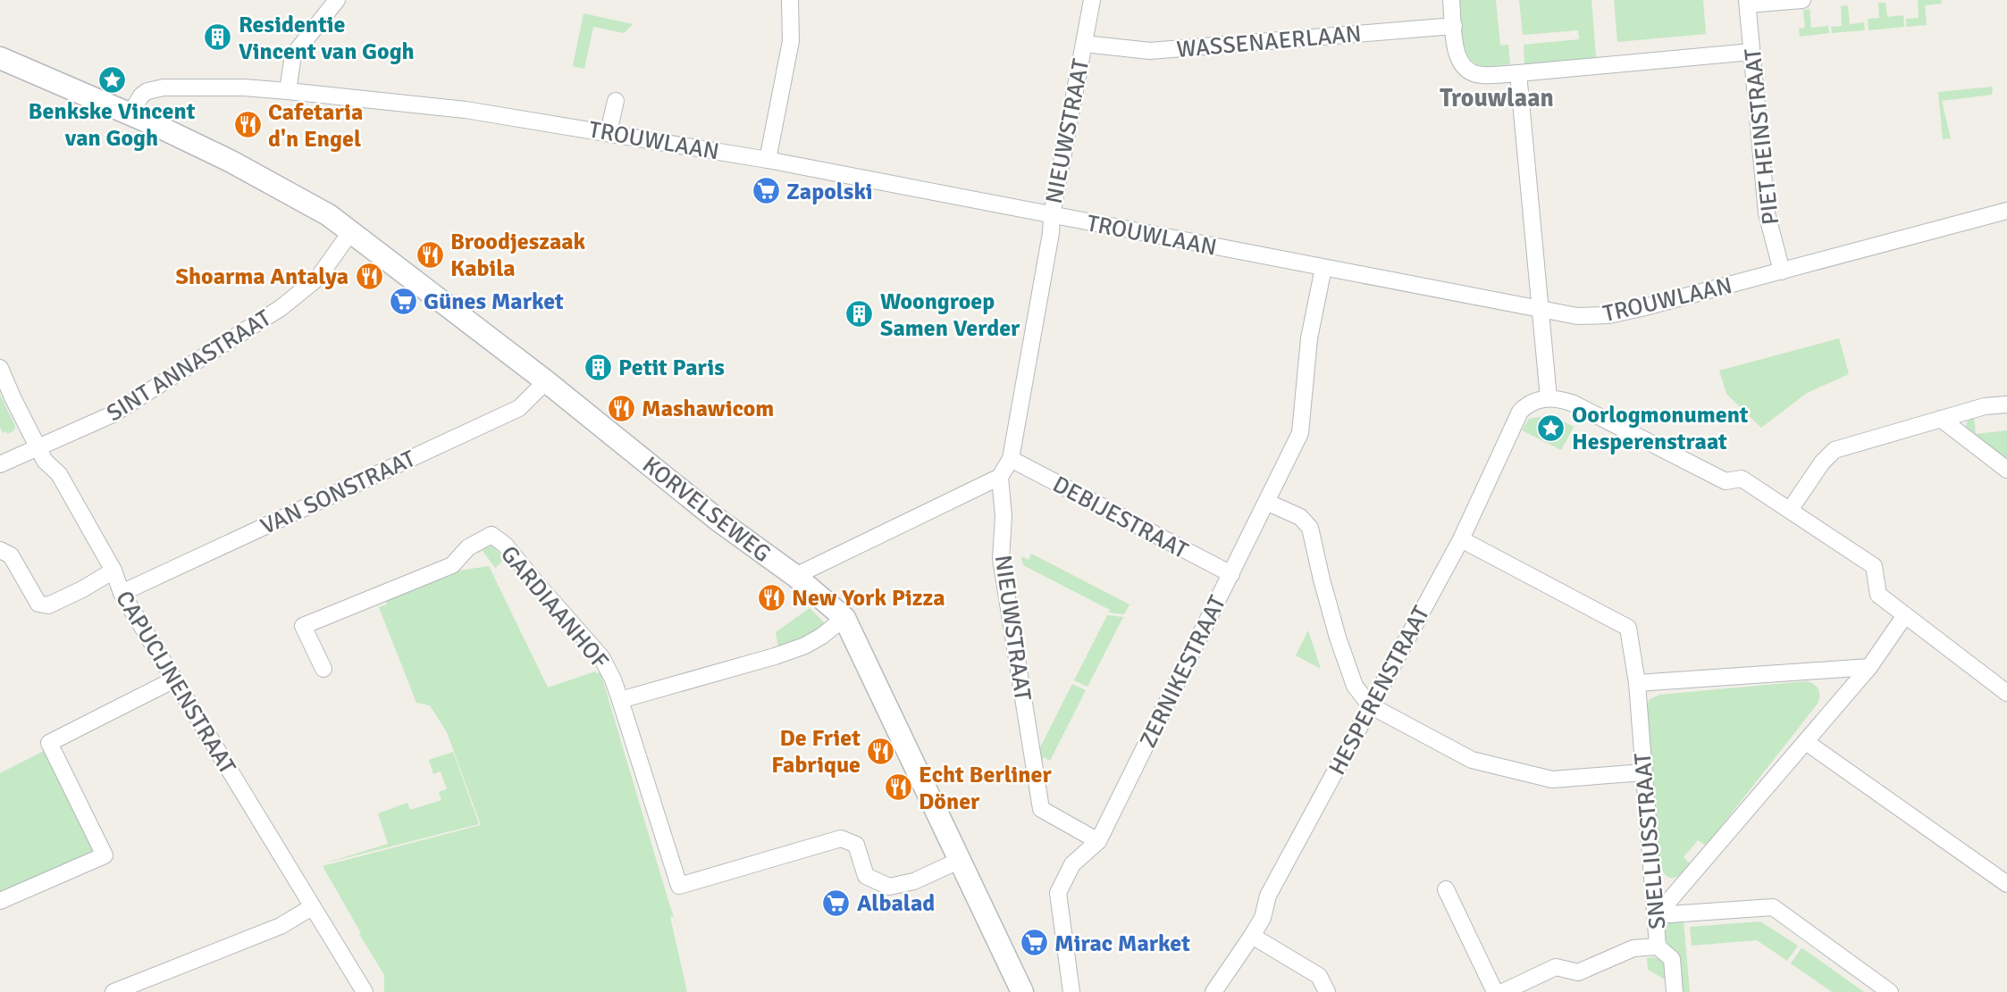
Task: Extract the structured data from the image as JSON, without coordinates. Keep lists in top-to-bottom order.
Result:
{
  "streets": {
    "street": [
      "WASSENAERLAAN",
      "NIEUWSTRAAT",
      "PIET HEINSTRAAT",
      "TROUWLAAN",
      "SINT ANNASTRAAT",
      "VAN SONSTRAAT",
      "KORVELSEWEG",
      "DEBIJESTRAAT",
      "GARDIAANHOF",
      "ZERNIKESTRAAT",
      "CAPUCIJNENSTRAAT",
      "HESPERENSTRAAT",
      "SNELLIUSSTRAAT"
    ]
  },
  "crossings": [
    ["WASSENAERLAAN", "NIEUWSTRAAT"],
    ["NIEUWSTRAAT", "TROUWLAAN"],
    ["NIEUWSTRAAT", "DEBIJESTRAAT"],
    ["NIEUWSTRAAT", "ZERNIKESTRAAT"],
    ["PIET HEINSTRAAT", "TROUWLAAN"],
    ["TROUWLAAN", "KORVELSEWEG"],
    ["TROUWLAAN", "ZERNIKESTRAAT"],
    ["SINT ANNASTRAAT", "KORVELSEWEG"],
    ["SINT ANNASTRAAT", "CAPUCIJNENSTRAAT"],
    ["VAN SONSTRAAT", "KORVELSEWEG"],
    ["VAN SONSTRAAT", "CAPUCIJNENSTRAAT"],
    ["DEBIJESTRAAT", "ZERNIKESTRAAT"],
    ["HESPERENSTRAAT", "SNELLIUSSTRAAT"]
  ],
  "districts": ["Trouwlaan"],
  "places": {
    "building": ["Residentie Vincent van Gogh", "Woongroep Samen Verder", "Petit Paris"],
    "place": ["Benkske Vincent van Gogh", "Oorlogmonument Hesperenstraat"],
    "restaurant": [
      "Cafetaria d'n Engel",
      "Broodjeszaak Kabila",
      "Shoarma Antalya",
      "Mashawicom",
      "New York Pizza",
      "De Friet Fabrique",
      "Echt Berliner Döner"
    ],
    "supermarket": [
      "Zapolski",
      "Günes Market",
      "Albalad",
      "Mirac Market"
    ]
  }
}
